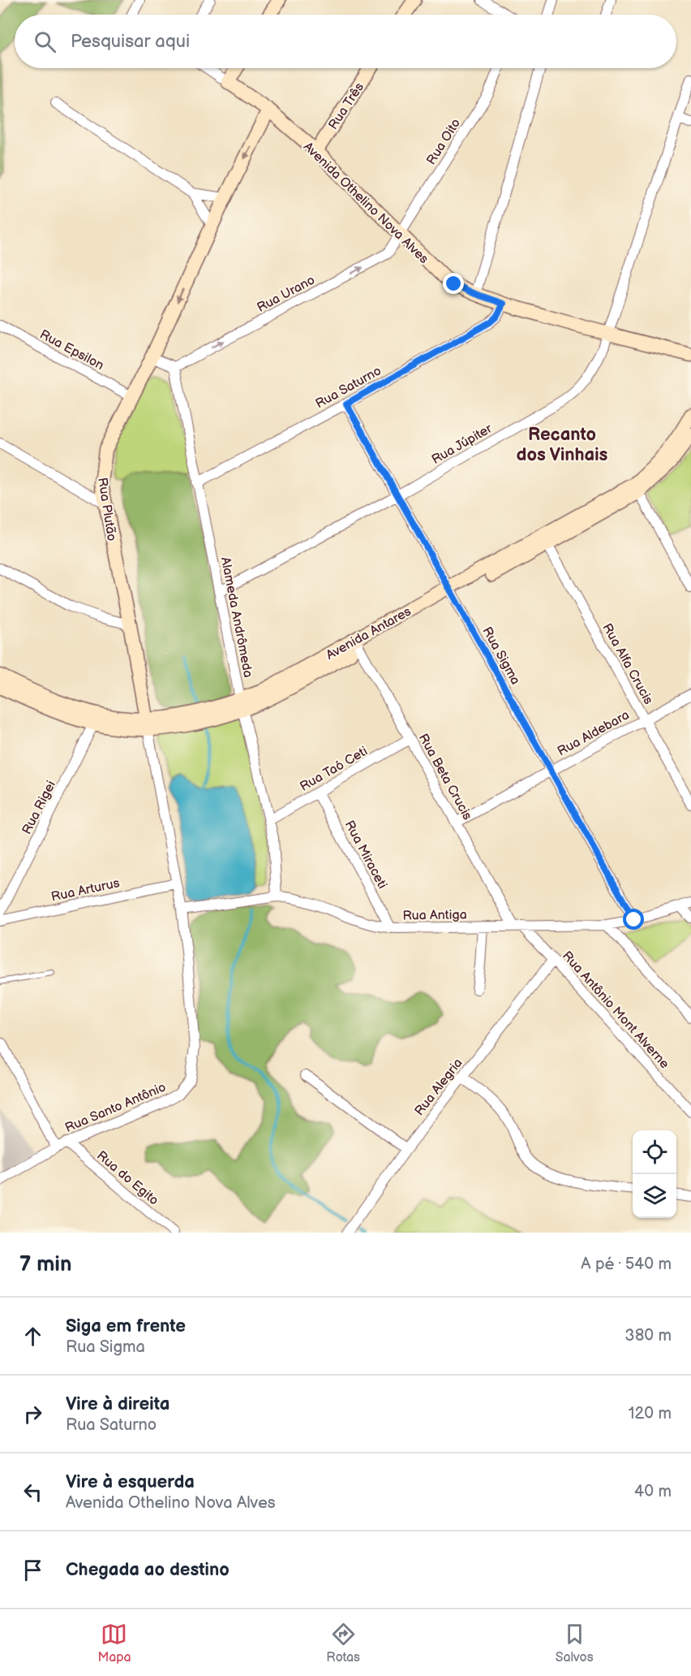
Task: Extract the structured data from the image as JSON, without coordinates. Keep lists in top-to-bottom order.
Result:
{
  "streets": {
    "street": [
      "Rua Três",
      "Rua Oito",
      "Avenida Othelino Nova Alves",
      "Rua Urano",
      "Rua Epsilon",
      "Rua Saturno",
      "Rua Júpiter",
      "Rua Plutão",
      "Alameda Andrômeda",
      "Avenida Antares",
      "Rua Sigma",
      "Rua Alfa Crucis",
      "Rua Aldebara",
      "Rua Taó Ceti",
      "Rua Beta Crucis",
      "Rua Rigei",
      "Rua Miraceti",
      "Rua Arturus",
      "Rua Antiga",
      "Rua Antônio Mont Alverne",
      "Rua Alegria",
      "Rua Santo Antônio",
      "Rua do Egito"
    ]
  },
  "crossings": [
    ["Rua Três", "Avenida Othelino Nova Alves"],
    ["Rua Oito", "Avenida Othelino Nova Alves"],
    ["Rua Oito", "Rua Urano"],
    ["Avenida Othelino Nova Alves", "Rua Urano"],
    ["Avenida Othelino Nova Alves", "Rua Saturno"],
    ["Avenida Othelino Nova Alves", "Rua Júpiter"],
    ["Avenida Othelino Nova Alves", "Rua Plutão"],
    ["Rua Urano", "Alameda Andrômeda"],
    ["Rua Epsilon", "Rua Plutão"],
    ["Rua Saturno", "Alameda Andrômeda"],
    ["Rua Saturno", "Rua Sigma"],
    ["Rua Júpiter", "Alameda Andrômeda"],
    ["Rua Júpiter", "Rua Sigma"],
    ["Rua Plutão", "Avenida Antares"],
    ["Rua Plutão", "Rua Arturus"],
    ["Rua Plutão", "Rua Antiga"],
    ["Rua Plutão", "Rua Santo Antônio"],
    ["Alameda Andrômeda", "Avenida Antares"],
    ["Alameda Andrômeda", "Rua Taó Ceti"],
    ["Alameda Andrômeda", "Rua Antiga"],
    ["Avenida Antares", "Rua Sigma"],
    ["Avenida Antares", "Rua Alfa Crucis"],
    ["Avenida Antares", "Rua Beta Crucis"],
    ["Avenida Antares", "Rua Rigei"],
    ["Rua Sigma", "Rua Aldebara"],
    ["Rua Sigma", "Rua Antiga"],
    ["Rua Alfa Crucis", "Rua Aldebara"],
    ["Rua Aldebara", "Rua Beta Crucis"],
    ["Rua Taó Ceti", "Rua Beta Crucis"],
    ["Rua Taó Ceti", "Rua Miraceti"],
    ["Rua Beta Crucis", "Rua Antiga"],
    ["Rua Beta Crucis", "Rua Antônio Mont Alverne"],
    ["Rua Miraceti", "Rua Antiga"],
    ["Rua Antiga", "Rua Antônio Mont Alverne"],
    ["Rua Antiga", "Rua Santo Antônio"],
    ["Rua Antônio Mont Alverne", "Rua Alegria"],
    ["Rua Santo Antônio", "Rua do Egito"]
  ],
  "one_way": ["Rua Urano"],
  "districts": ["Recanto dos Vinhais"],
  "page": {
    "search": "Pesquisar aqui",
    "heading": ["7 min", "A pé · 540 m"],
    "list": [
      ["Siga em frente", "Rua Sigma", "380 m"],
      ["Vire à direita", "Rua Saturno", "120 m"],
      ["Vire à esquerda", "Avenida Othelino Nova Alves", "40 m"],
      "Chegada ao destino"
    ],
    "nav": ["Mapa", "Rotas", "Salvos"]
  }
}
